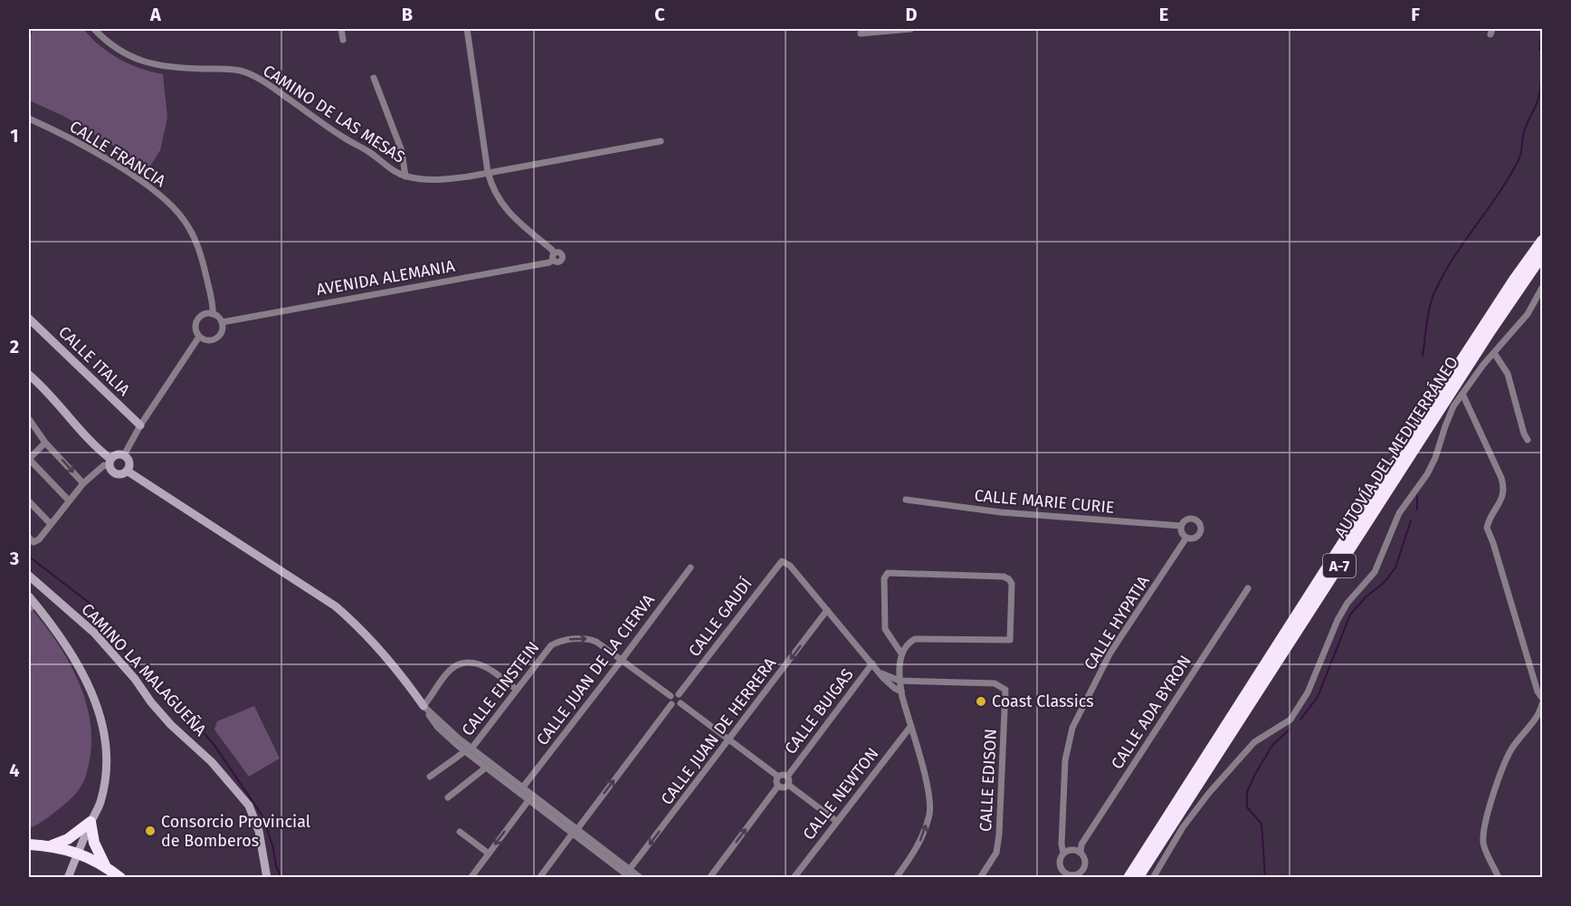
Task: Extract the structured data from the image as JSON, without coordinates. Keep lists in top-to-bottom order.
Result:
{
  "streets": {
    "highway": ["AUTOVÍA DEL MEDITERRÁNEO", "A-7"],
    "street": [
      "CAMINO DE LAS MESAS",
      "CALLE FRANCIA",
      "AVENIDA ALEMANIA",
      "CALLE ITALIA",
      "CALLE MARIE CURIE",
      "CALLE GAUDÍ",
      "CALLE HYPATIA",
      "CAMINO LA MALAGUEÑA",
      "CALLE JUAN DE LA CIERVA",
      "CALLE EINSTEIN",
      "CALLE BUIGAS",
      "CALLE ADA BYRON",
      "CALLE JUAN DE HERRERA",
      "CALLE EDISON",
      "CALLE NEWTON"
    ]
  },
  "crossings": [
    ["CAMINO DE LAS MESAS", "AVENIDA ALEMANIA"],
    ["CALLE FRANCIA", "AVENIDA ALEMANIA"],
    ["CALLE MARIE CURIE", "CALLE HYPATIA"],
    ["CALLE GAUDÍ", "CALLE JUAN DE HERRERA"],
    ["CALLE HYPATIA", "CALLE ADA BYRON"],
    ["CALLE JUAN DE LA CIERVA", "CALLE EINSTEIN"]
  ],
  "one_way": ["CALLE EINSTEIN", "CALLE JUAN DE HERRERA"],
  "places": ["Coast Classics", "Consorcio Provincial de Bomberos"],
  "grid": {
    "columns": [
      "A",
      "B",
      "C",
      "D",
      "E",
      "F"
    ],
    "rows": [
      "1",
      "2",
      "3",
      "4"
    ]
  }
}
